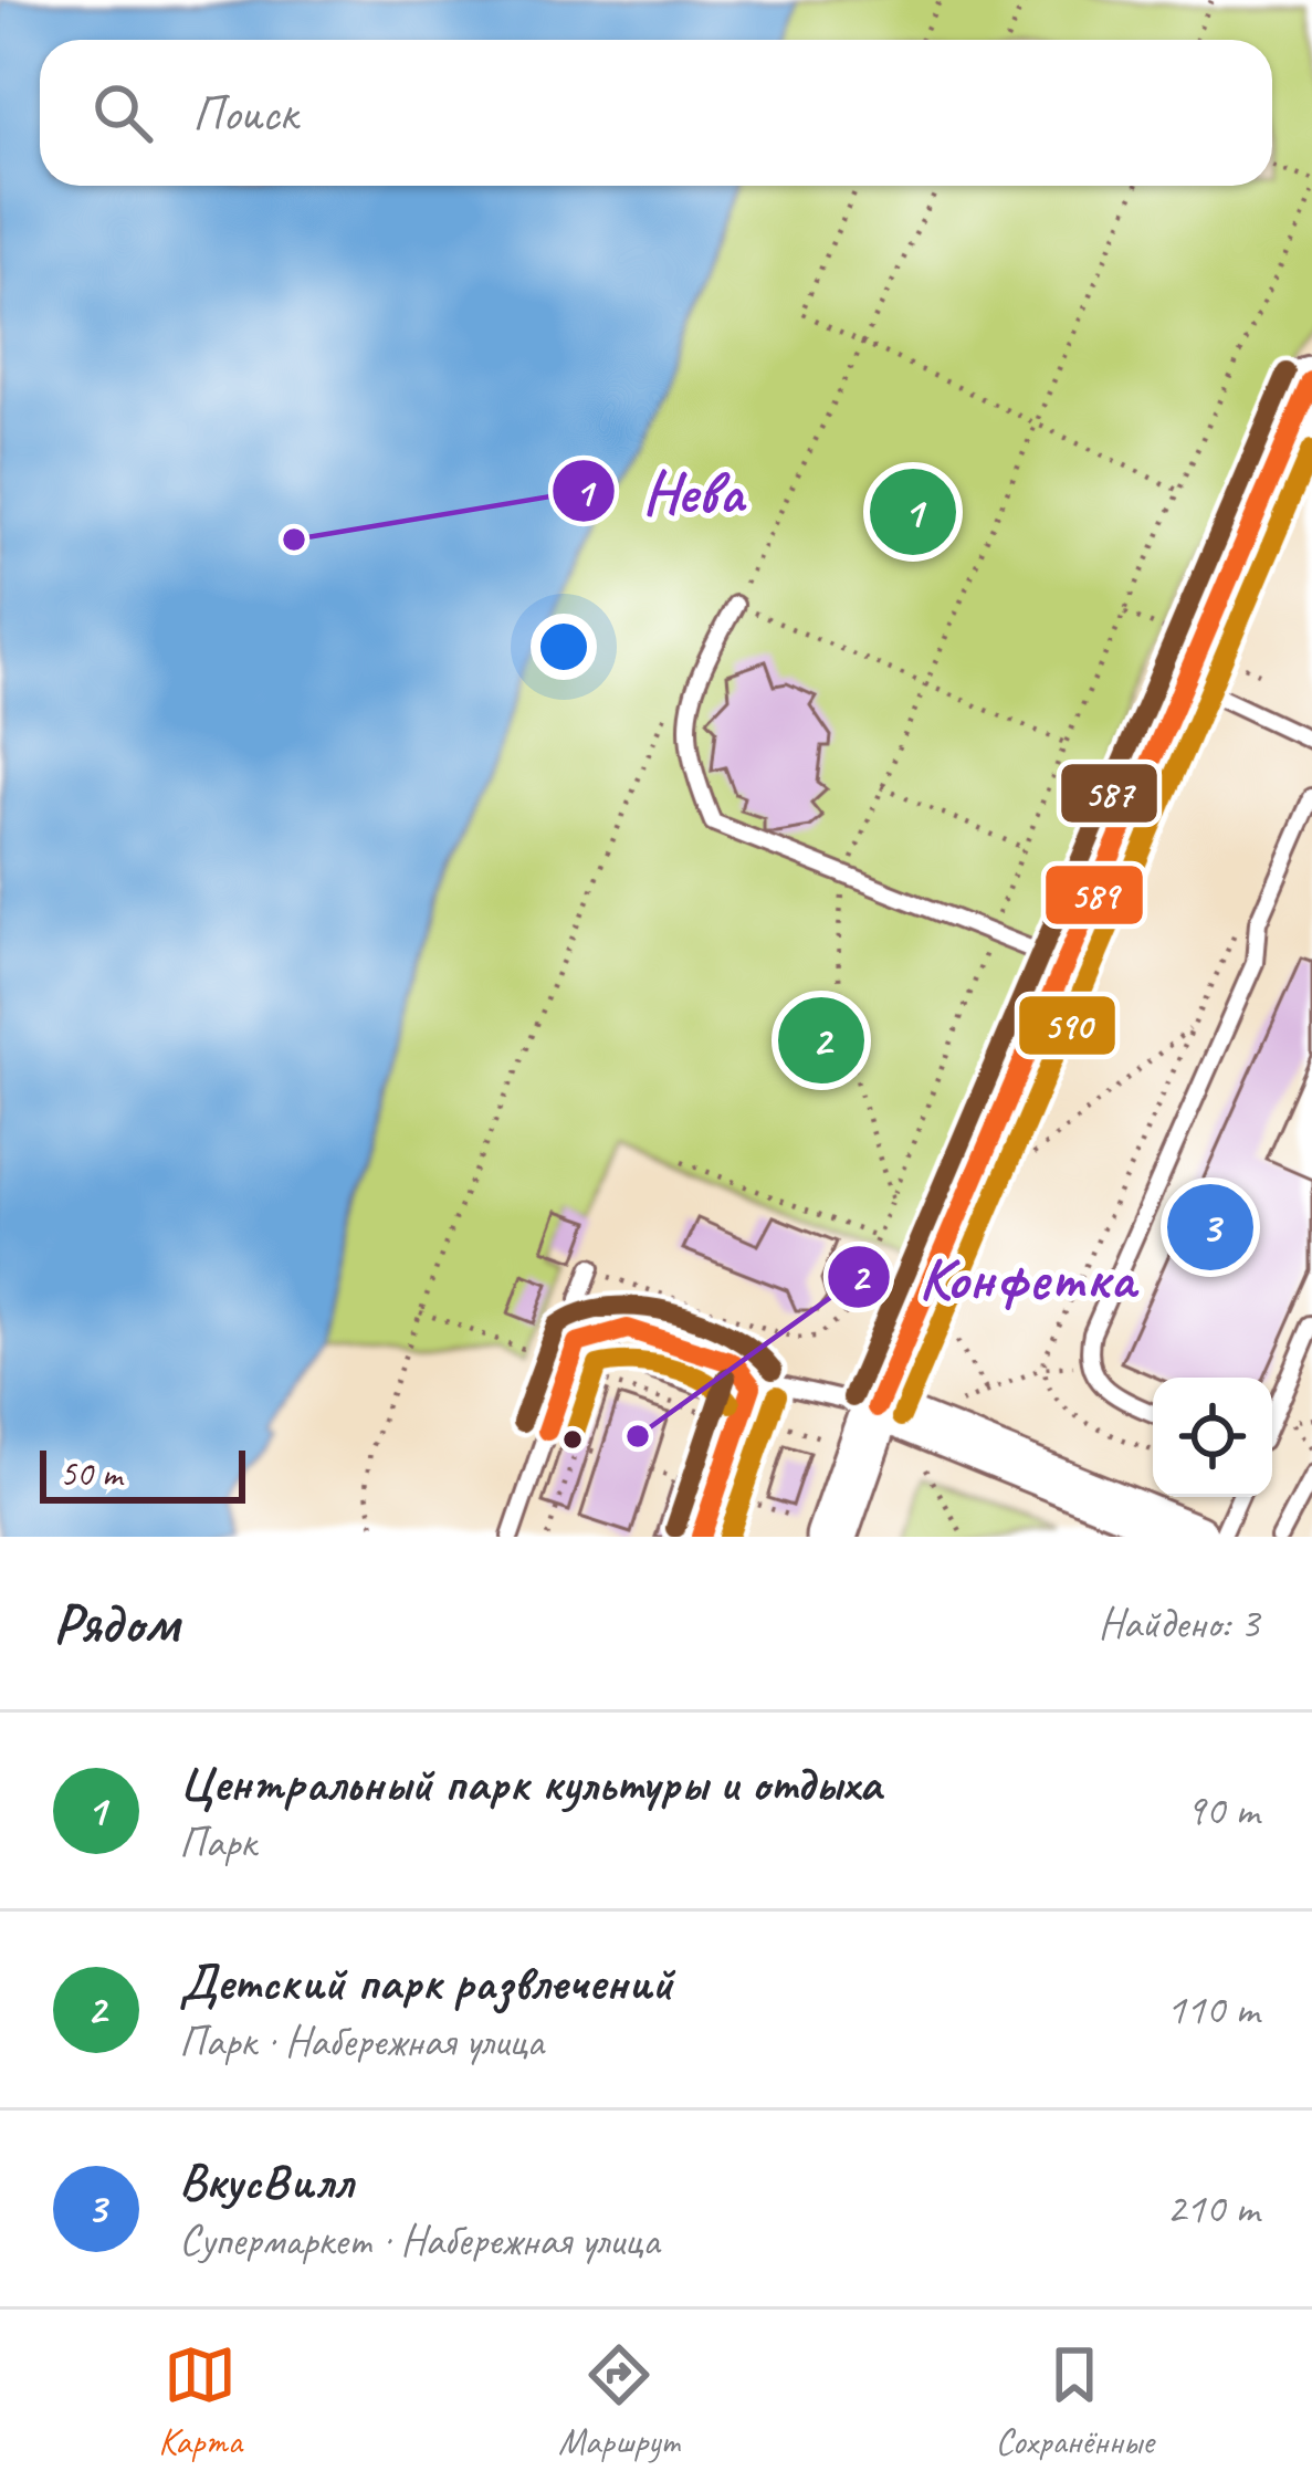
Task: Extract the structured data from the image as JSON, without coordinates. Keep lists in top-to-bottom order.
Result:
{
  "places": ["Нева", "Конфетка"],
  "lines": ["transit line 587", "transit line 589", "transit line 590"],
  "scale_bar": "50 m",
  "page": {
    "search": "Поиск",
    "pins": ["1", "2", "3"],
    "scale": "50 m",
    "heading": ["Рядом", "Найдено: 3"],
    "list": [
      {
        "mark": "1",
        "name": "Центральный парк культуры и отдыха",
        "note": "Парк",
        "value": "90 m"
      },
      {
        "mark": "2",
        "name": "Детский парк развлечений",
        "note": "Парк · Набережная улица",
        "value": "110 m"
      },
      {
        "mark": "3",
        "name": "ВкусВилл",
        "note": "Супермаркет · Набережная улица",
        "value": "210 m"
      }
    ],
    "nav": ["Карта", "Маршрут", "Сохранённые"]
  }
}
